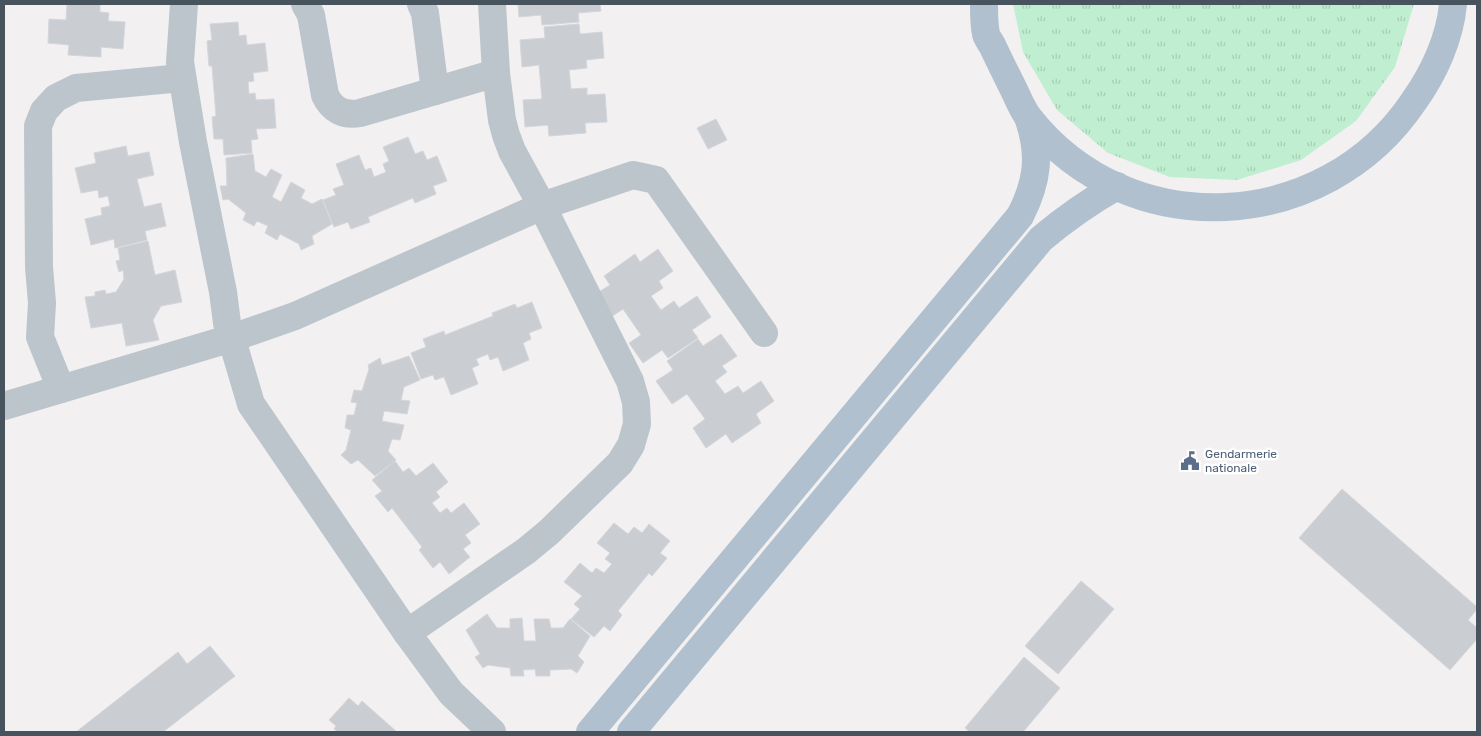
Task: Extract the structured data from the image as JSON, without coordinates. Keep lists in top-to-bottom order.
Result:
{
  "places": {
    "public building": ["Gendarmerie nationale"]
  }
}
